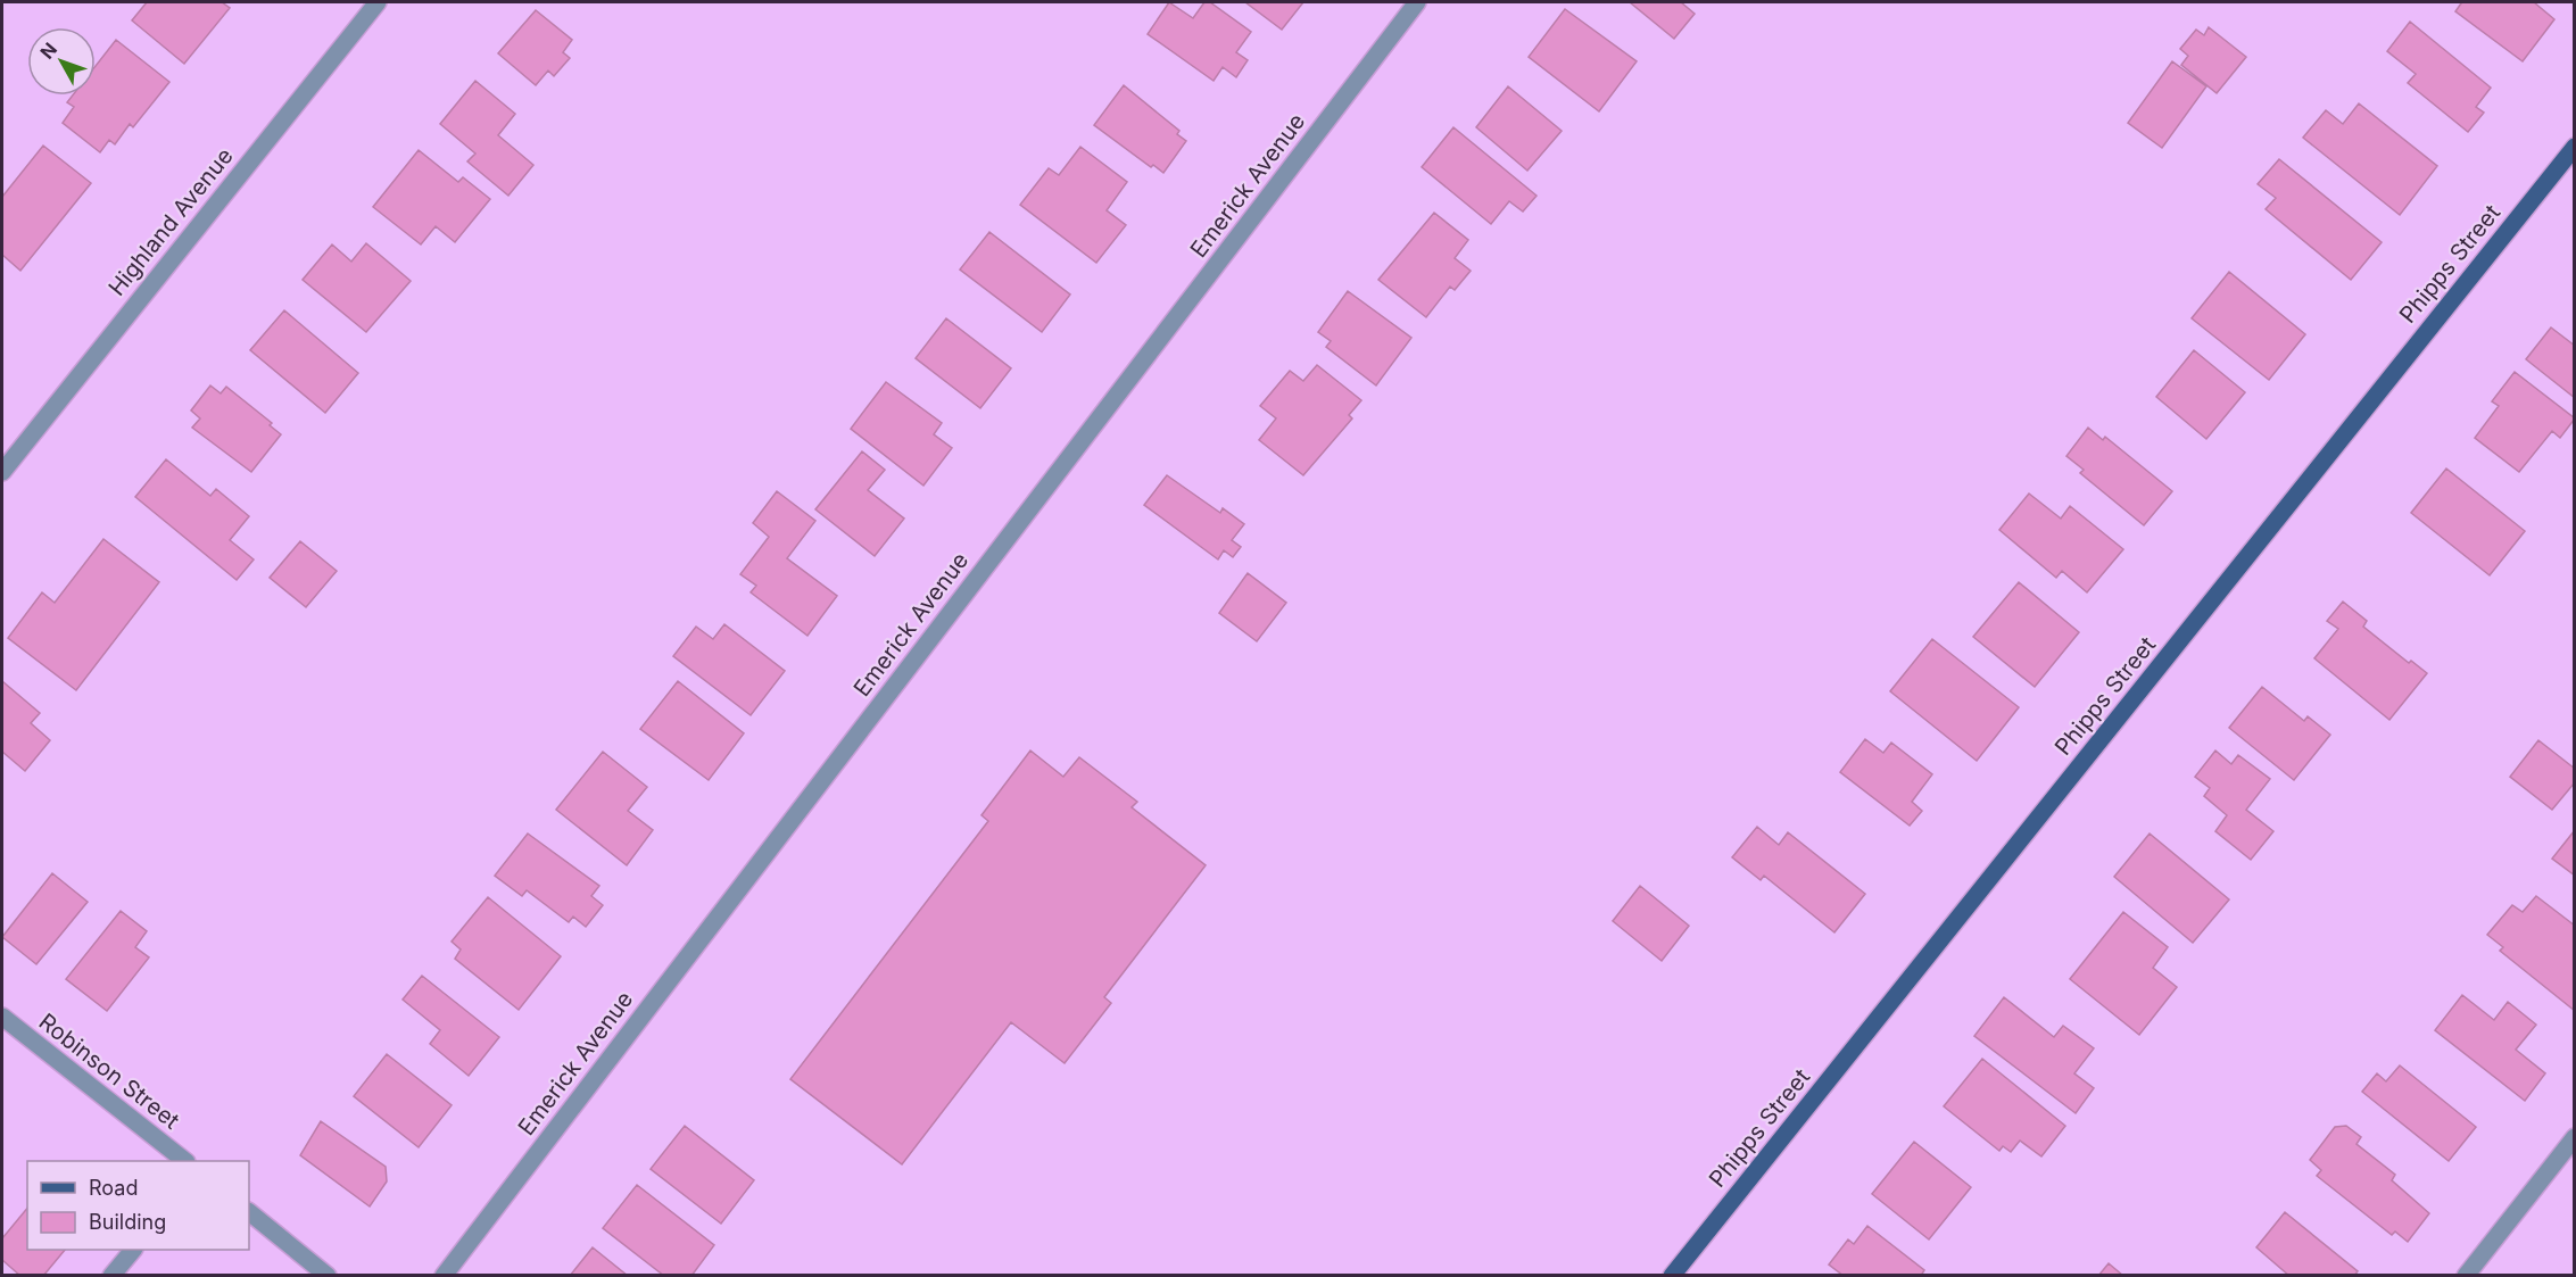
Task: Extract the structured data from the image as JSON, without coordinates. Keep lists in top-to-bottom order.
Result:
{
  "streets": {
    "main road": ["Phipps Street"],
    "street": ["Emerick Avenue", "Highland Avenue", "Robinson Street"]
  },
  "legend": ["Road", "Building"],
  "north": "top left"
}
